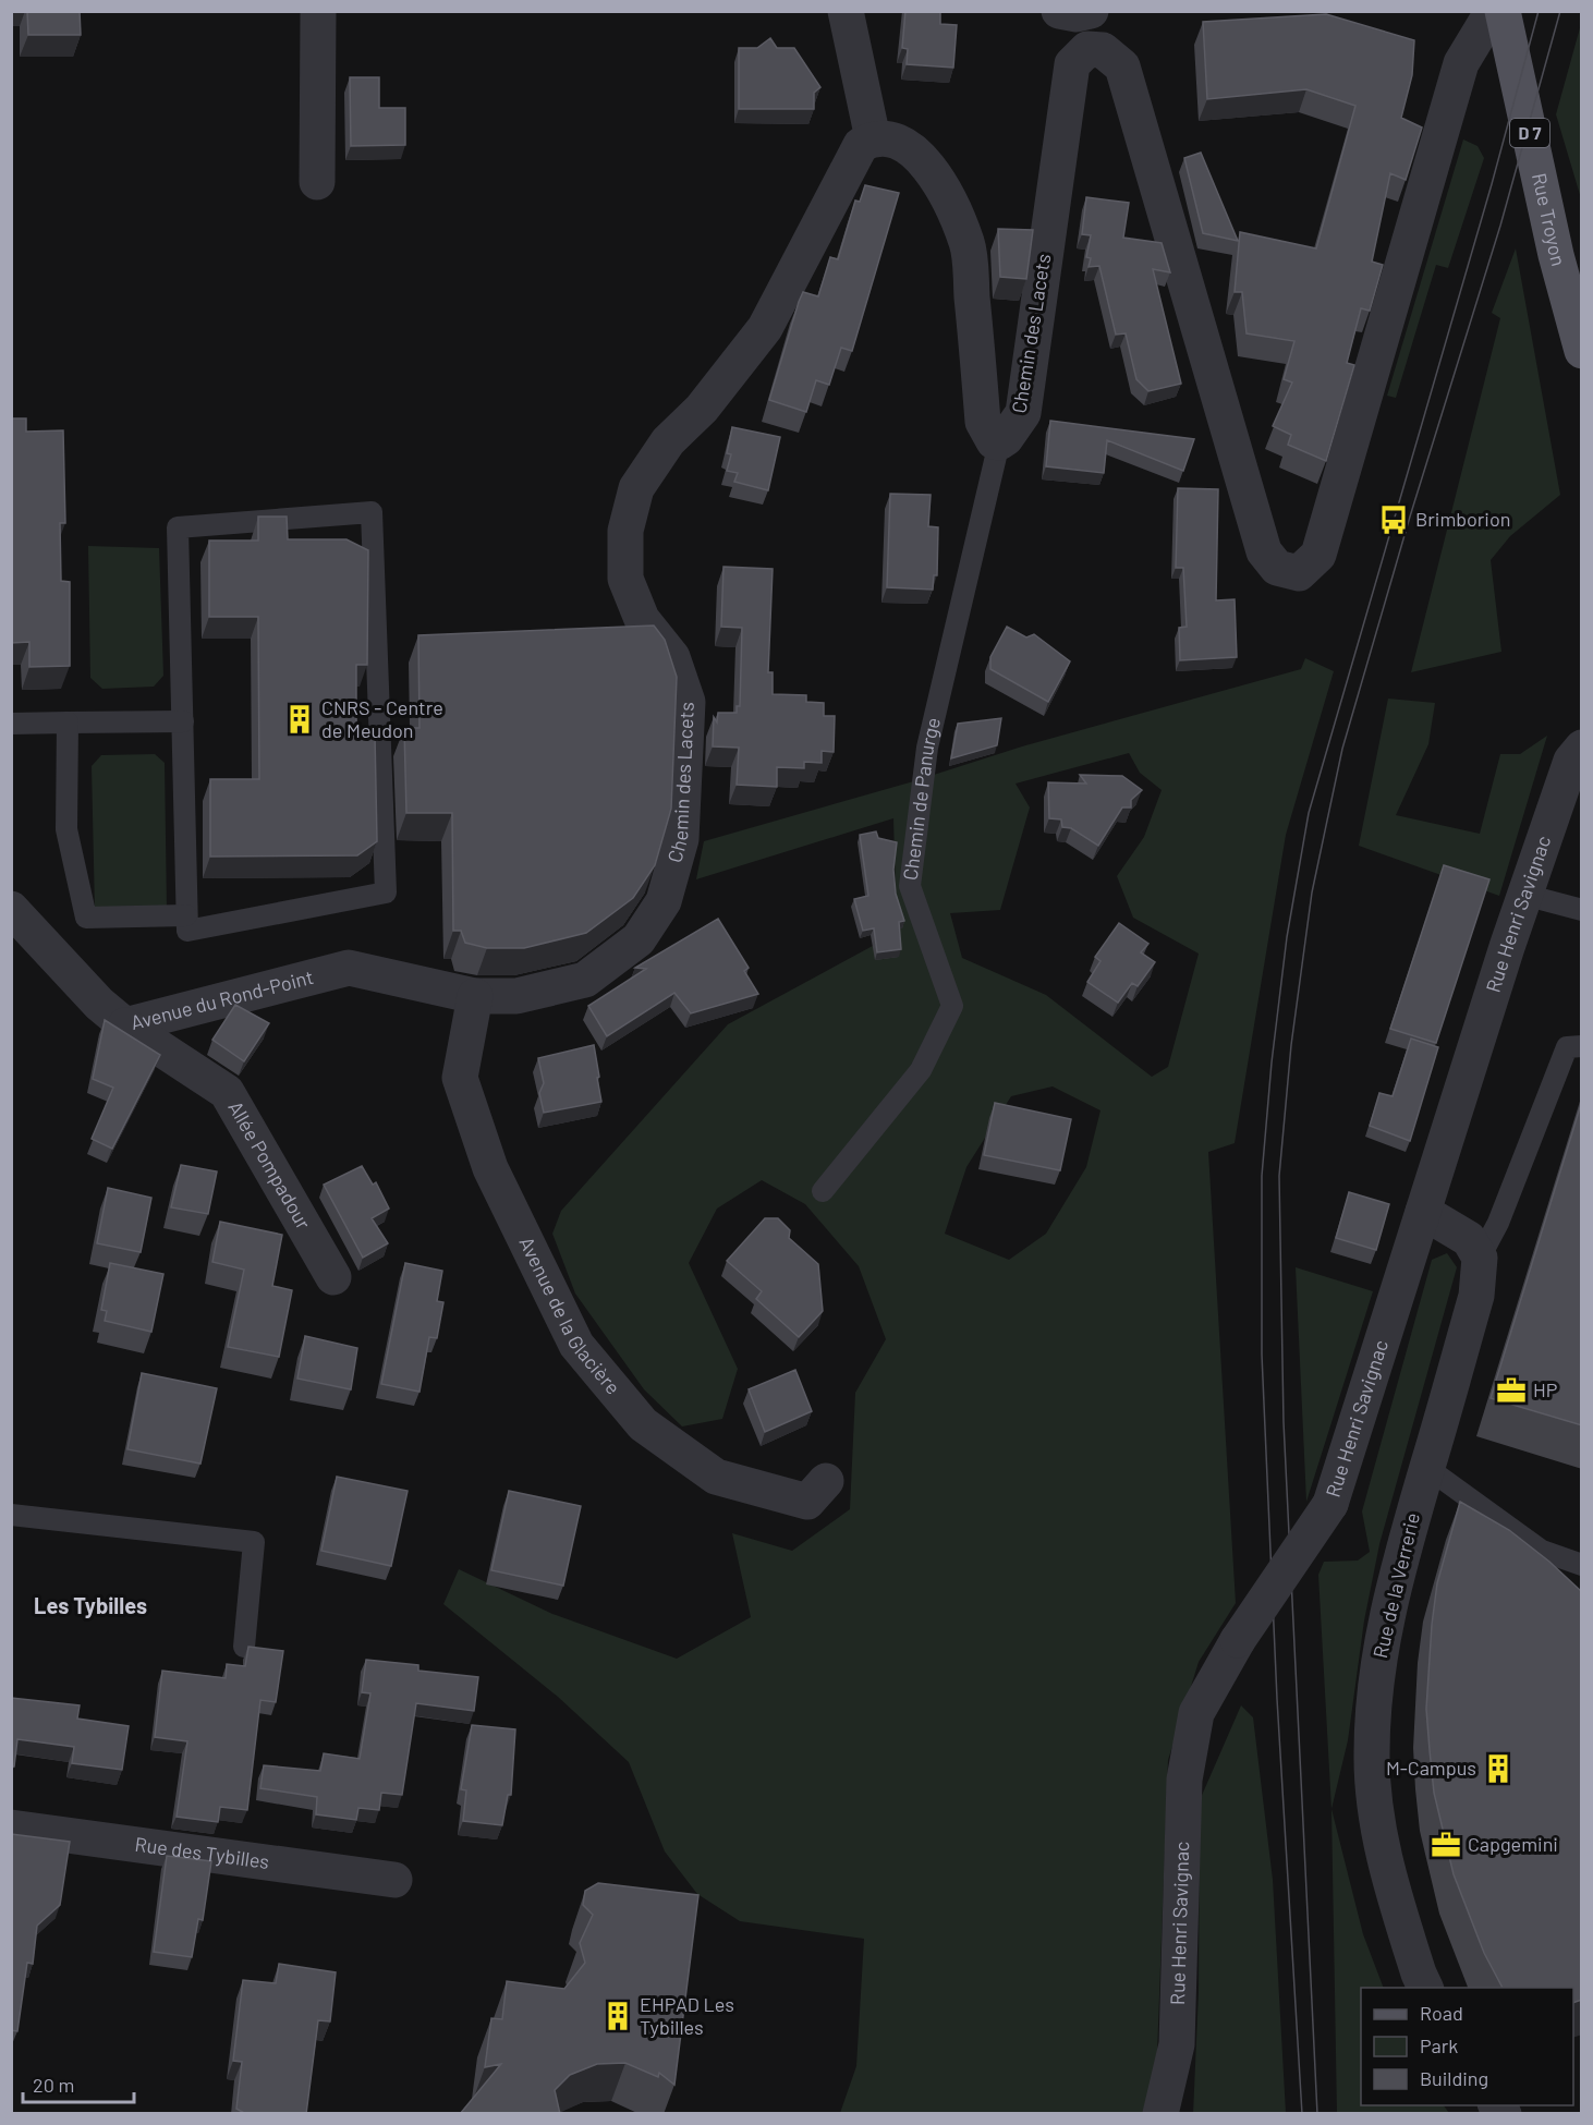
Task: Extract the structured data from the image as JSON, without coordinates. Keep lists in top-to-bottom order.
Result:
{
  "streets": {
    "main road": ["D 7", "Rue Troyon"],
    "street": [
      "Chemin des Lacets",
      "Rue Henri Savignac",
      "Avenue du Rond-Point",
      "Allée Pompadour",
      "Avenue de la Glacière",
      "Rue de la Verrerie",
      "Rue des Tybilles"
    ],
    "lane": ["Chemin de Panurge"]
  },
  "crossings": [
    ["Chemin des Lacets", "Chemin de Panurge"],
    ["Chemin des Lacets", "Avenue du Rond-Point"],
    ["Chemin des Lacets", "Avenue de la Glacière"],
    ["Avenue du Rond-Point", "Allée Pompadour"],
    ["Avenue du Rond-Point", "Avenue de la Glacière"]
  ],
  "districts": ["Les Tybilles"],
  "places": {
    "bus stop": ["Brimborion"],
    "building": ["CNRS - Centre de Meudon", "M-Campus", "EHPAD Les Tybilles"],
    "office": ["HP", "Capgemini"]
  },
  "legend": ["Road", "Park", "Building"],
  "scale_bar": "20 m"
}
